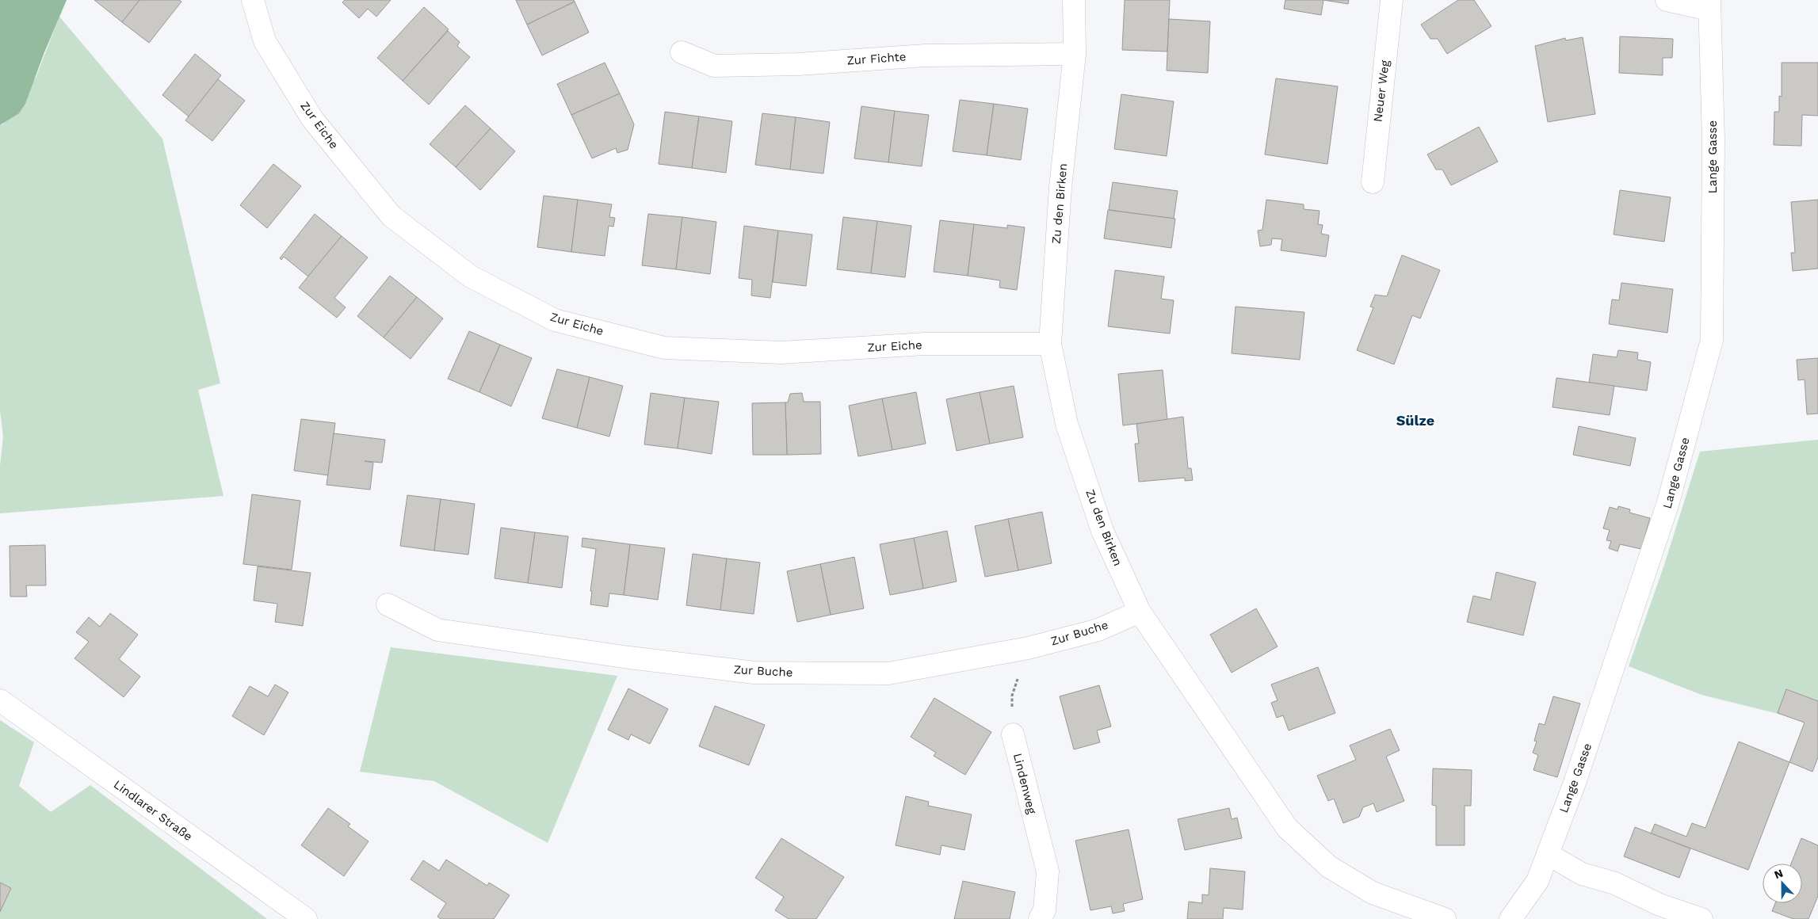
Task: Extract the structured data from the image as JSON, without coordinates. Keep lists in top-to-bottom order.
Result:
{
  "streets": {
    "street": [
      "Zur Fichte",
      "Neuer Weg",
      "Zur Eiche",
      "Lange Gasse",
      "Zu den Birken",
      "Zur Buche",
      "Lindenweg",
      "Lindlarer Straße"
    ]
  },
  "crossings": [
    ["Zur Fichte", "Zu den Birken"],
    ["Zur Eiche", "Zu den Birken"],
    ["Zu den Birken", "Zur Buche"]
  ],
  "districts": ["Sülze"],
  "north": "top"
}
